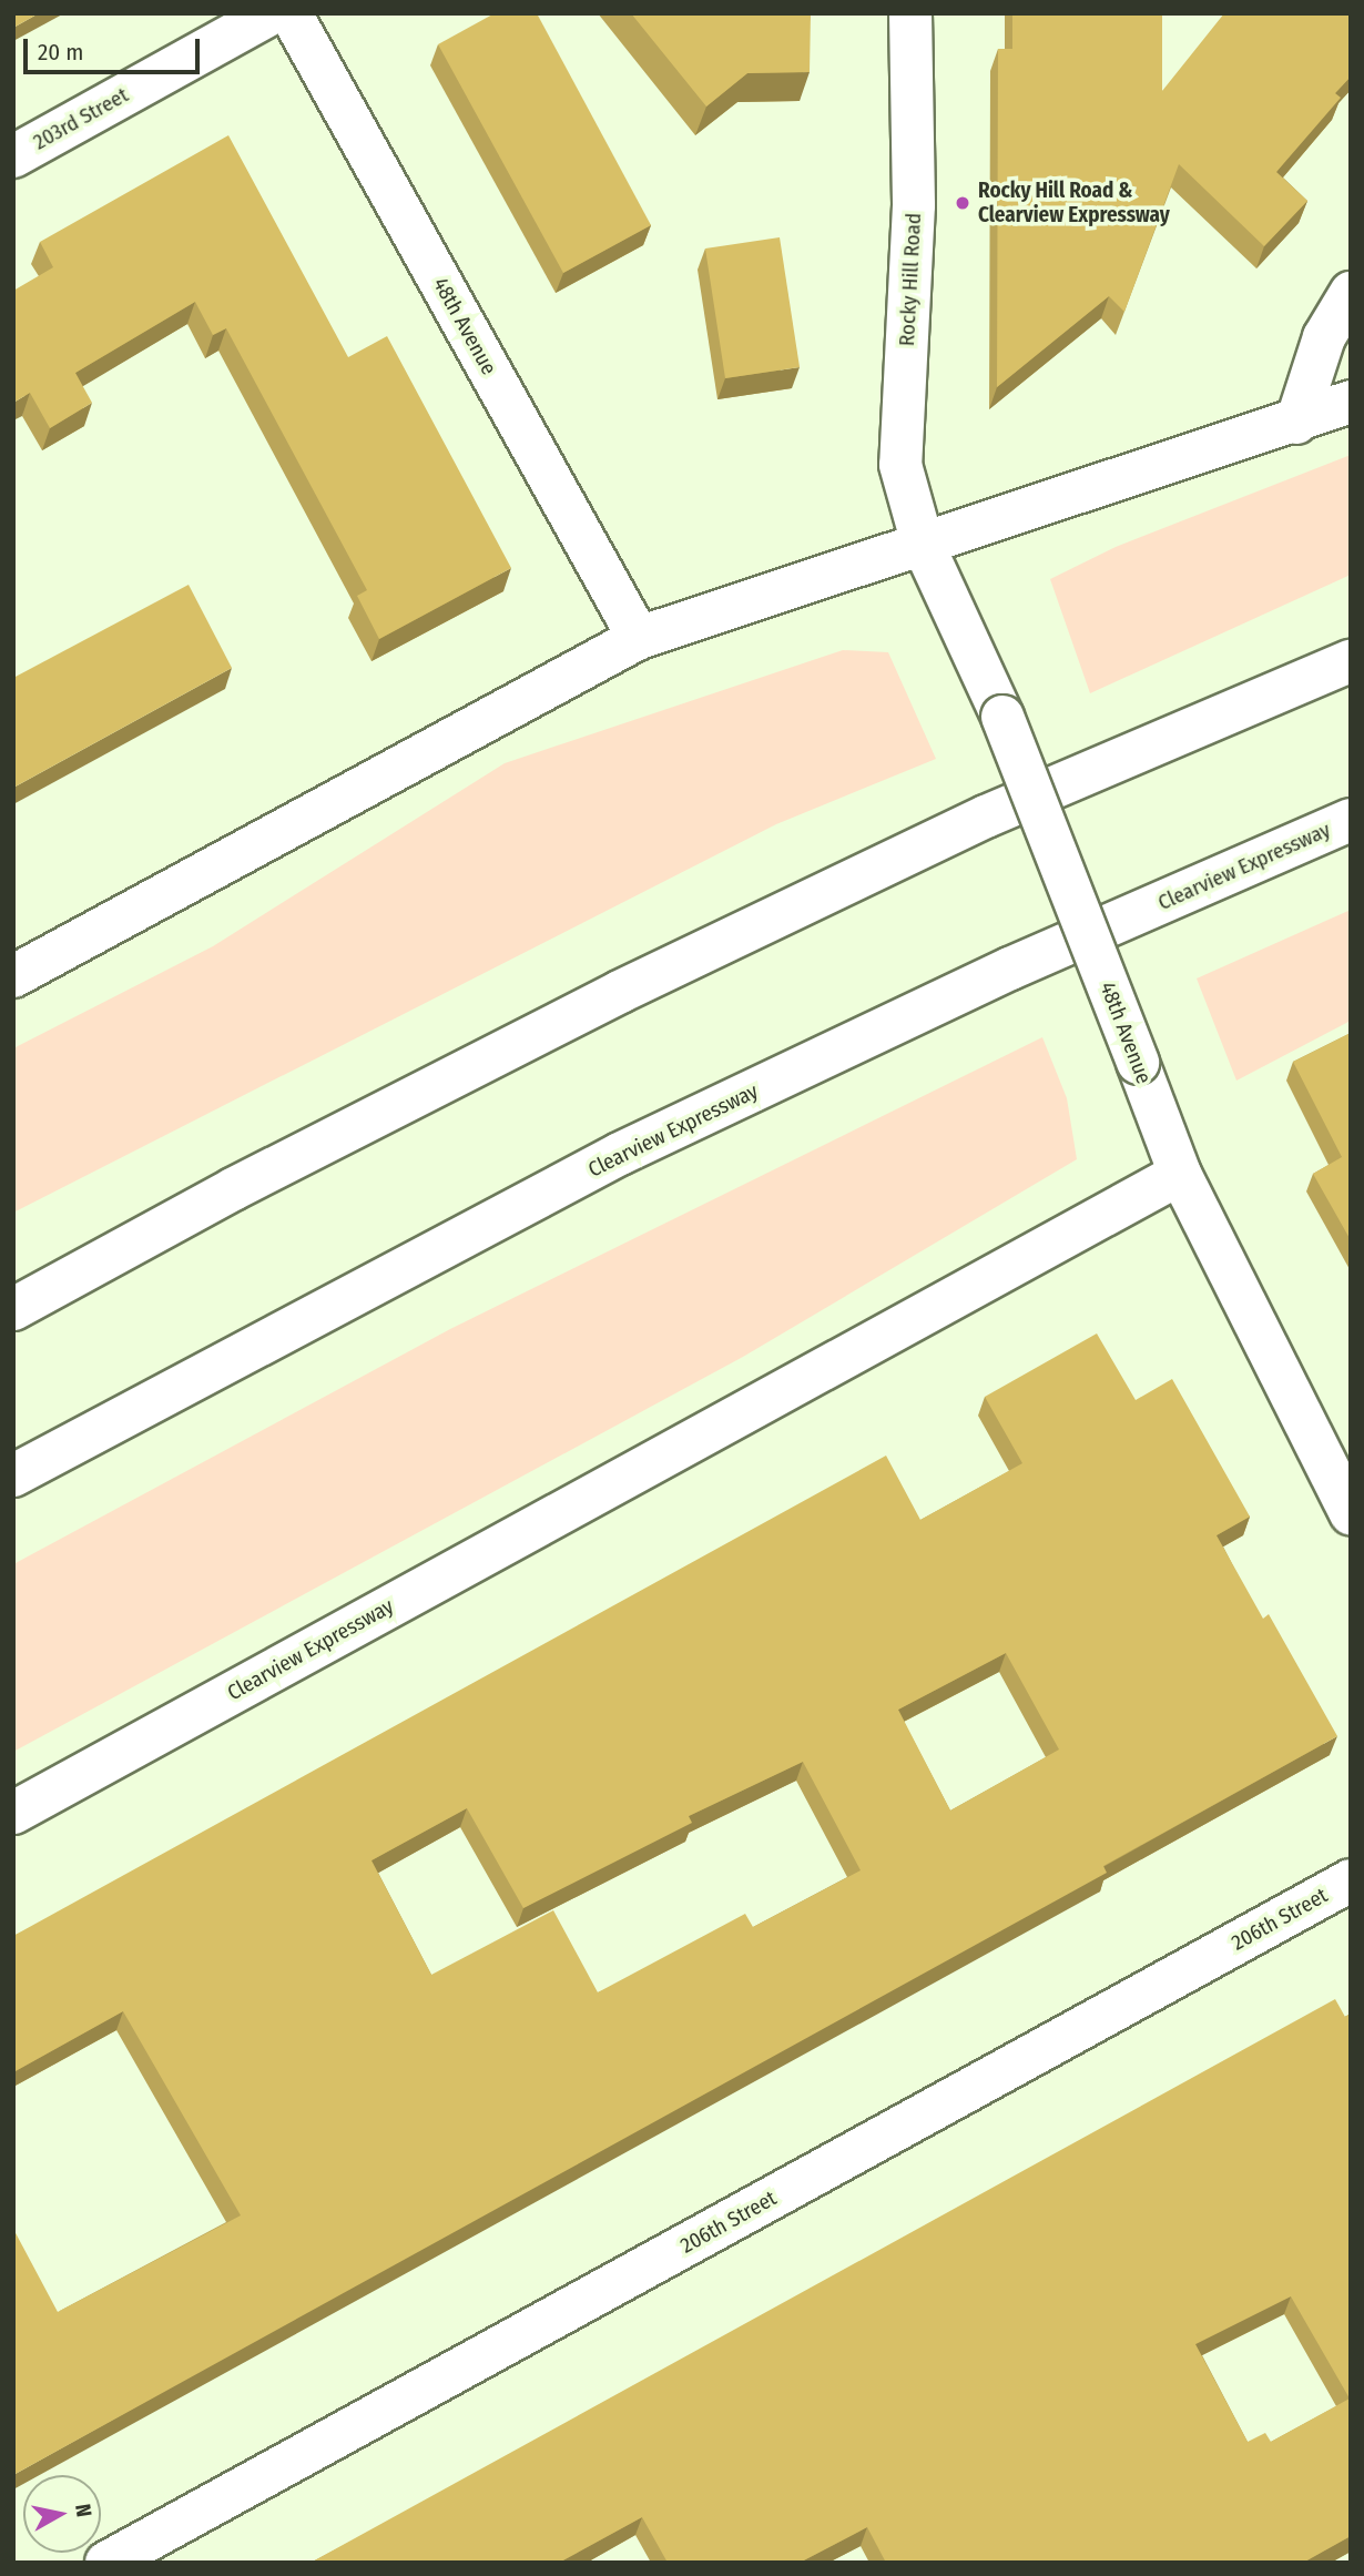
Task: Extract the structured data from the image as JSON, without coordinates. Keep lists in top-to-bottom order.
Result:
{
  "streets": {
    "main road": [
      "203rd Street",
      "Rocky Hill Road",
      "48th Avenue",
      "Clearview Expressway",
      "206th Street"
    ]
  },
  "crossings": [
    ["Rocky Hill Road", "48th Avenue"],
    ["48th Avenue", "Clearview Expressway"]
  ],
  "places": ["Rocky Hill Road & Clearview Expressway"],
  "scale_bar": "20 m",
  "north": "right"
}
